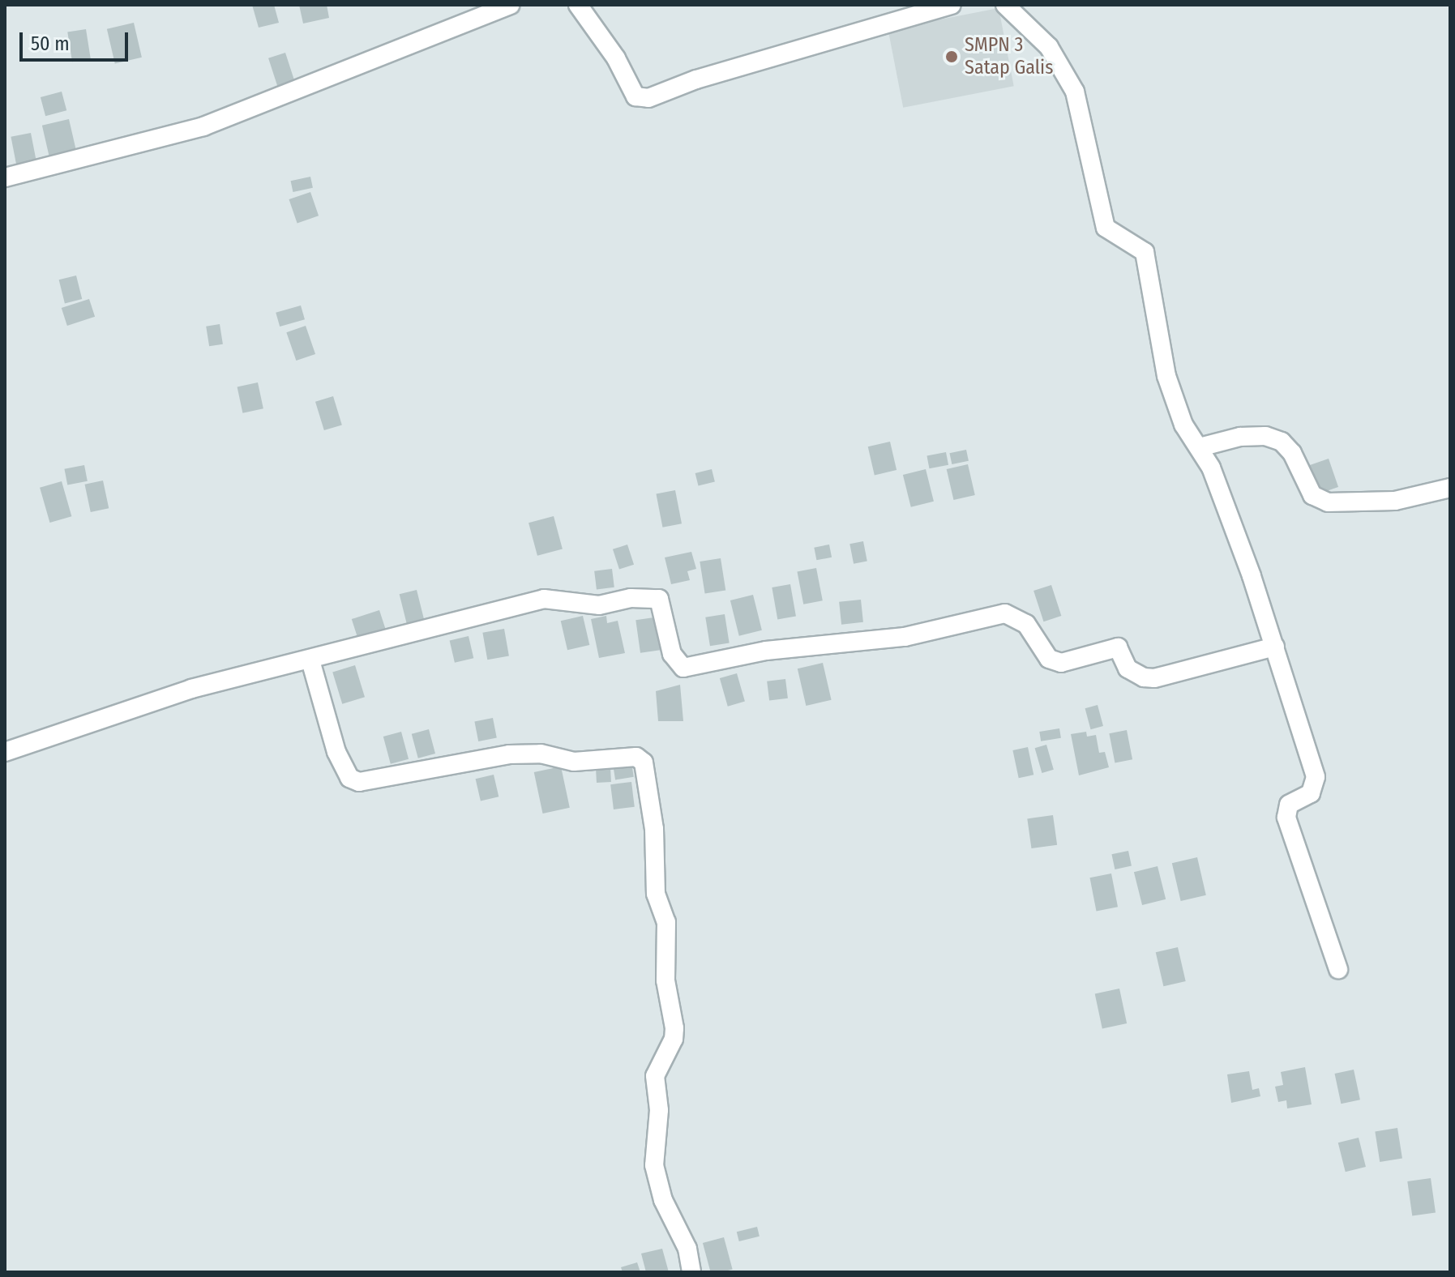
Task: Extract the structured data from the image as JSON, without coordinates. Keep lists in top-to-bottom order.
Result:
{
  "places": ["SMPN 3 Satap Galis"],
  "scale_bar": "50 m"
}
